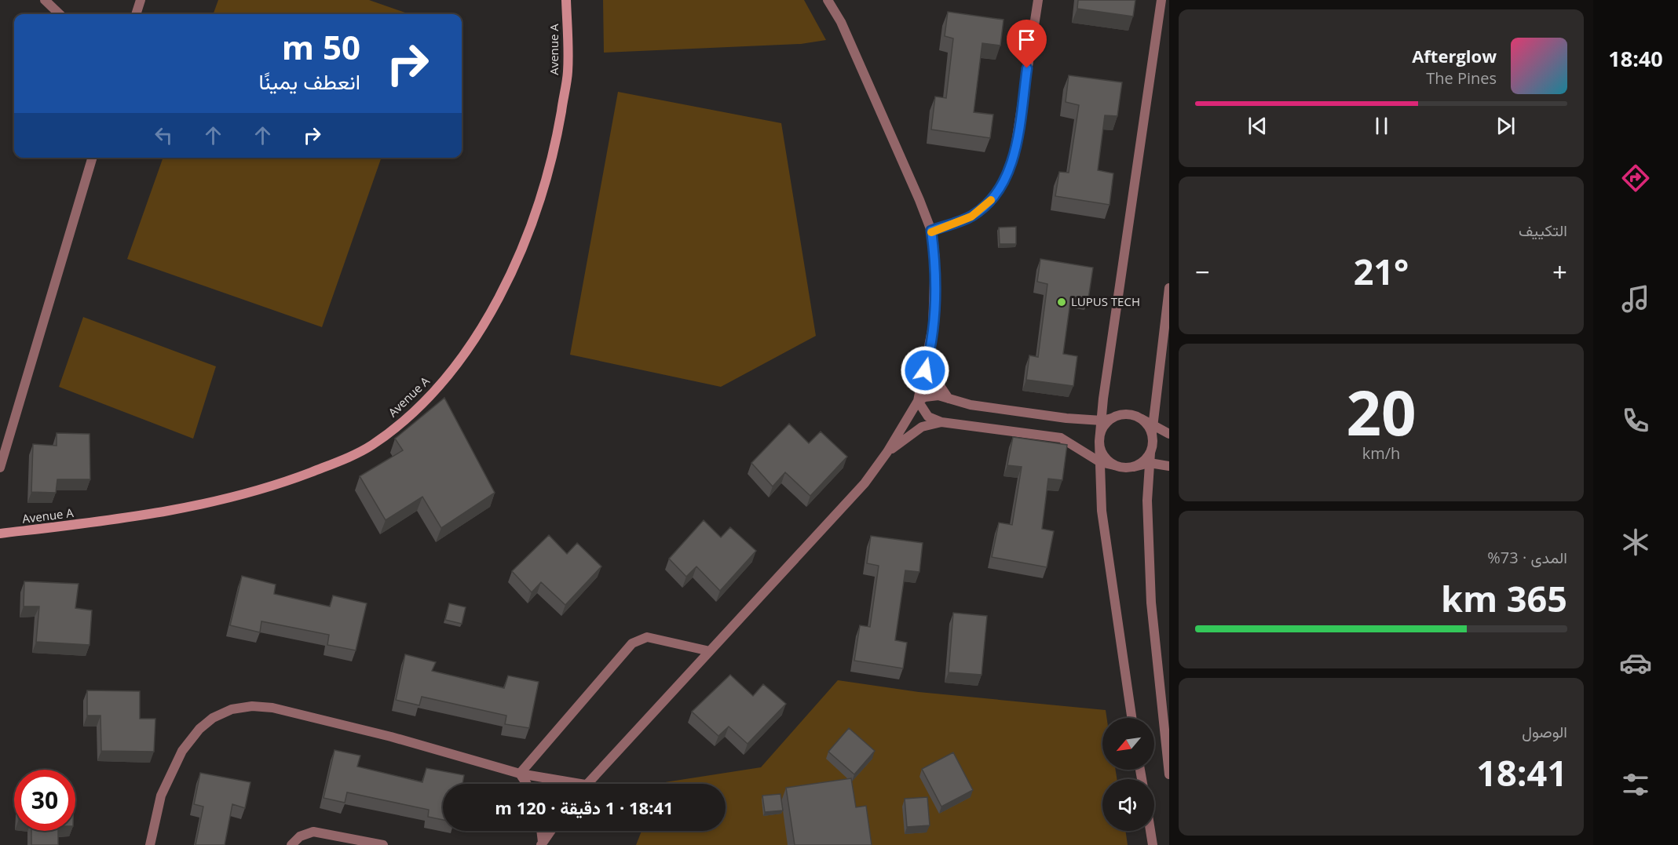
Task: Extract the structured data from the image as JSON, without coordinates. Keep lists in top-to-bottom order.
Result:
{
  "streets": {
    "main road": ["Avenue A"]
  },
  "places": ["LUPUS TECH"],
  "north": "bottom left",
  "page": {
    "tabs": "18:40",
    "turn": ["50 m", "انعطف يمينًا"],
    "song": ["Afterglow", "The Pines"],
    "tile": [
      "التكييف",
      ["20", "km/h"],
      ["المدى · 73%", "365 km"],
      ["الوصول", "18:41"]
    ],
    "heat": ["−", "21°", "+"],
    "limit": "30",
    "trip": "18:41 · 1 دقيقة · 120 m"
  }
}
